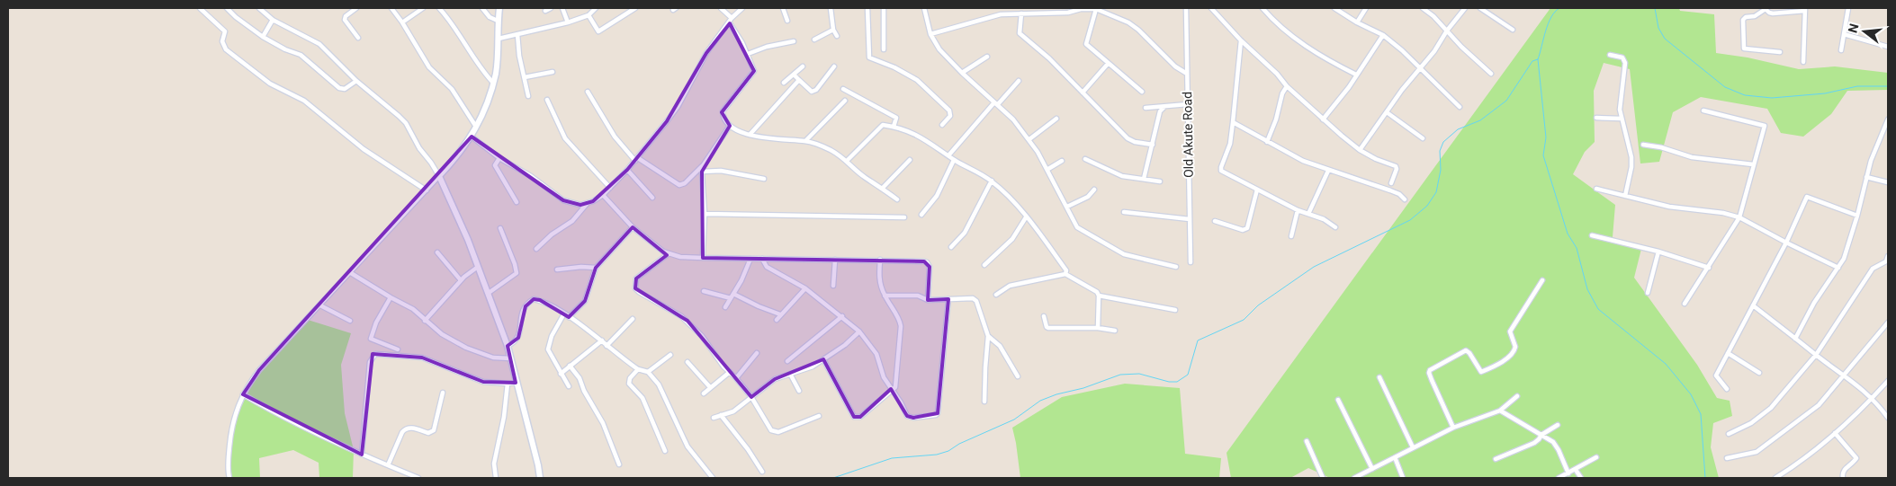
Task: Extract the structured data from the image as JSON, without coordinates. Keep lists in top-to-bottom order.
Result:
{
  "streets": {
    "street": ["Old Akute Road"]
  },
  "north": "left"
}
